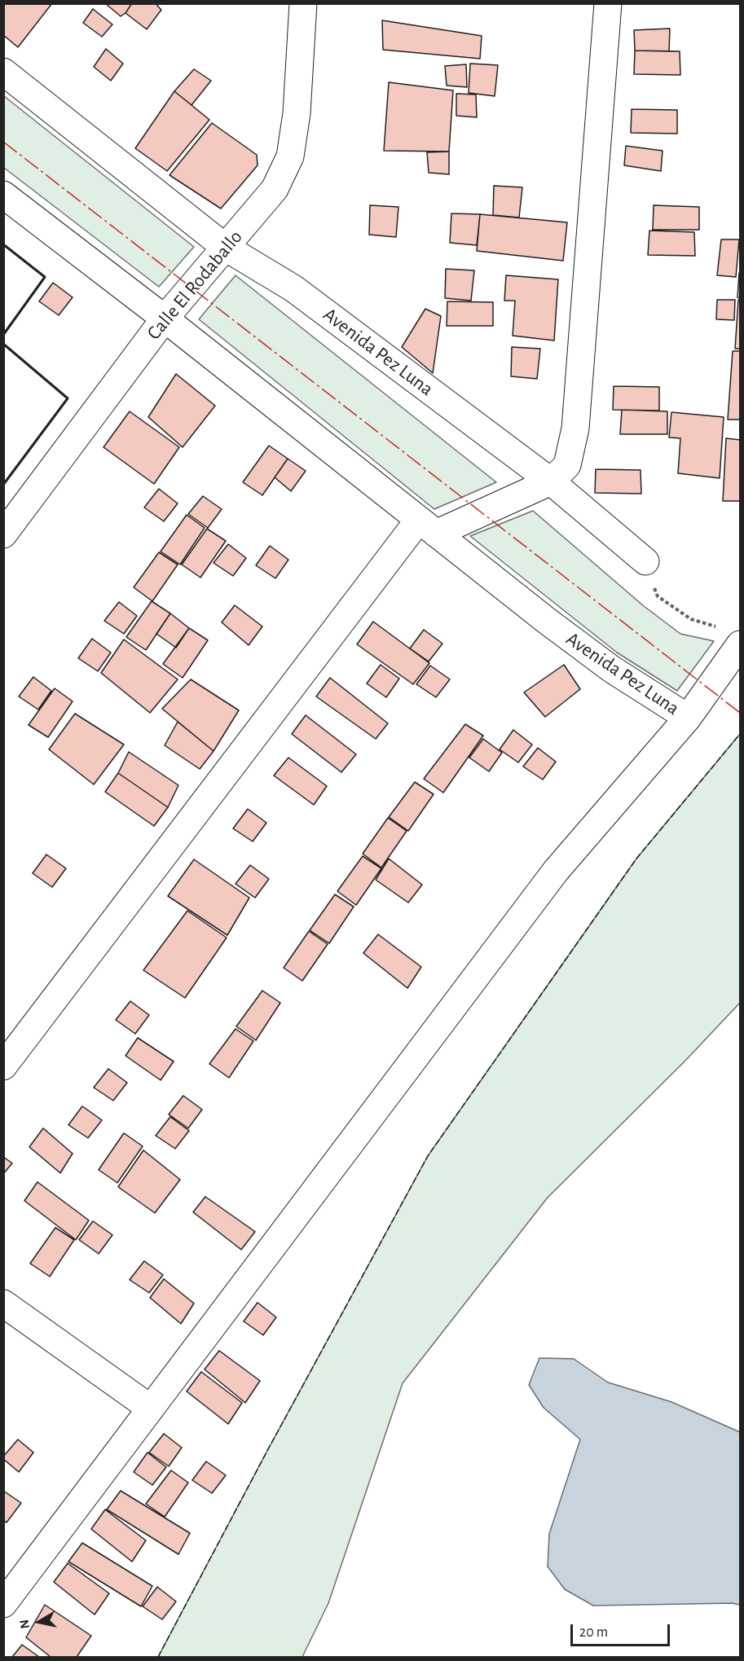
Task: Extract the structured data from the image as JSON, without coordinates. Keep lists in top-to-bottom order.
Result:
{
  "streets": {
    "street": ["Calle El Rodaballo", "Avenida Pez Luna"]
  },
  "crossings": [
    ["Calle El Rodaballo", "Avenida Pez Luna"]
  ],
  "scale_bar": "20 m",
  "north": "left"
}
